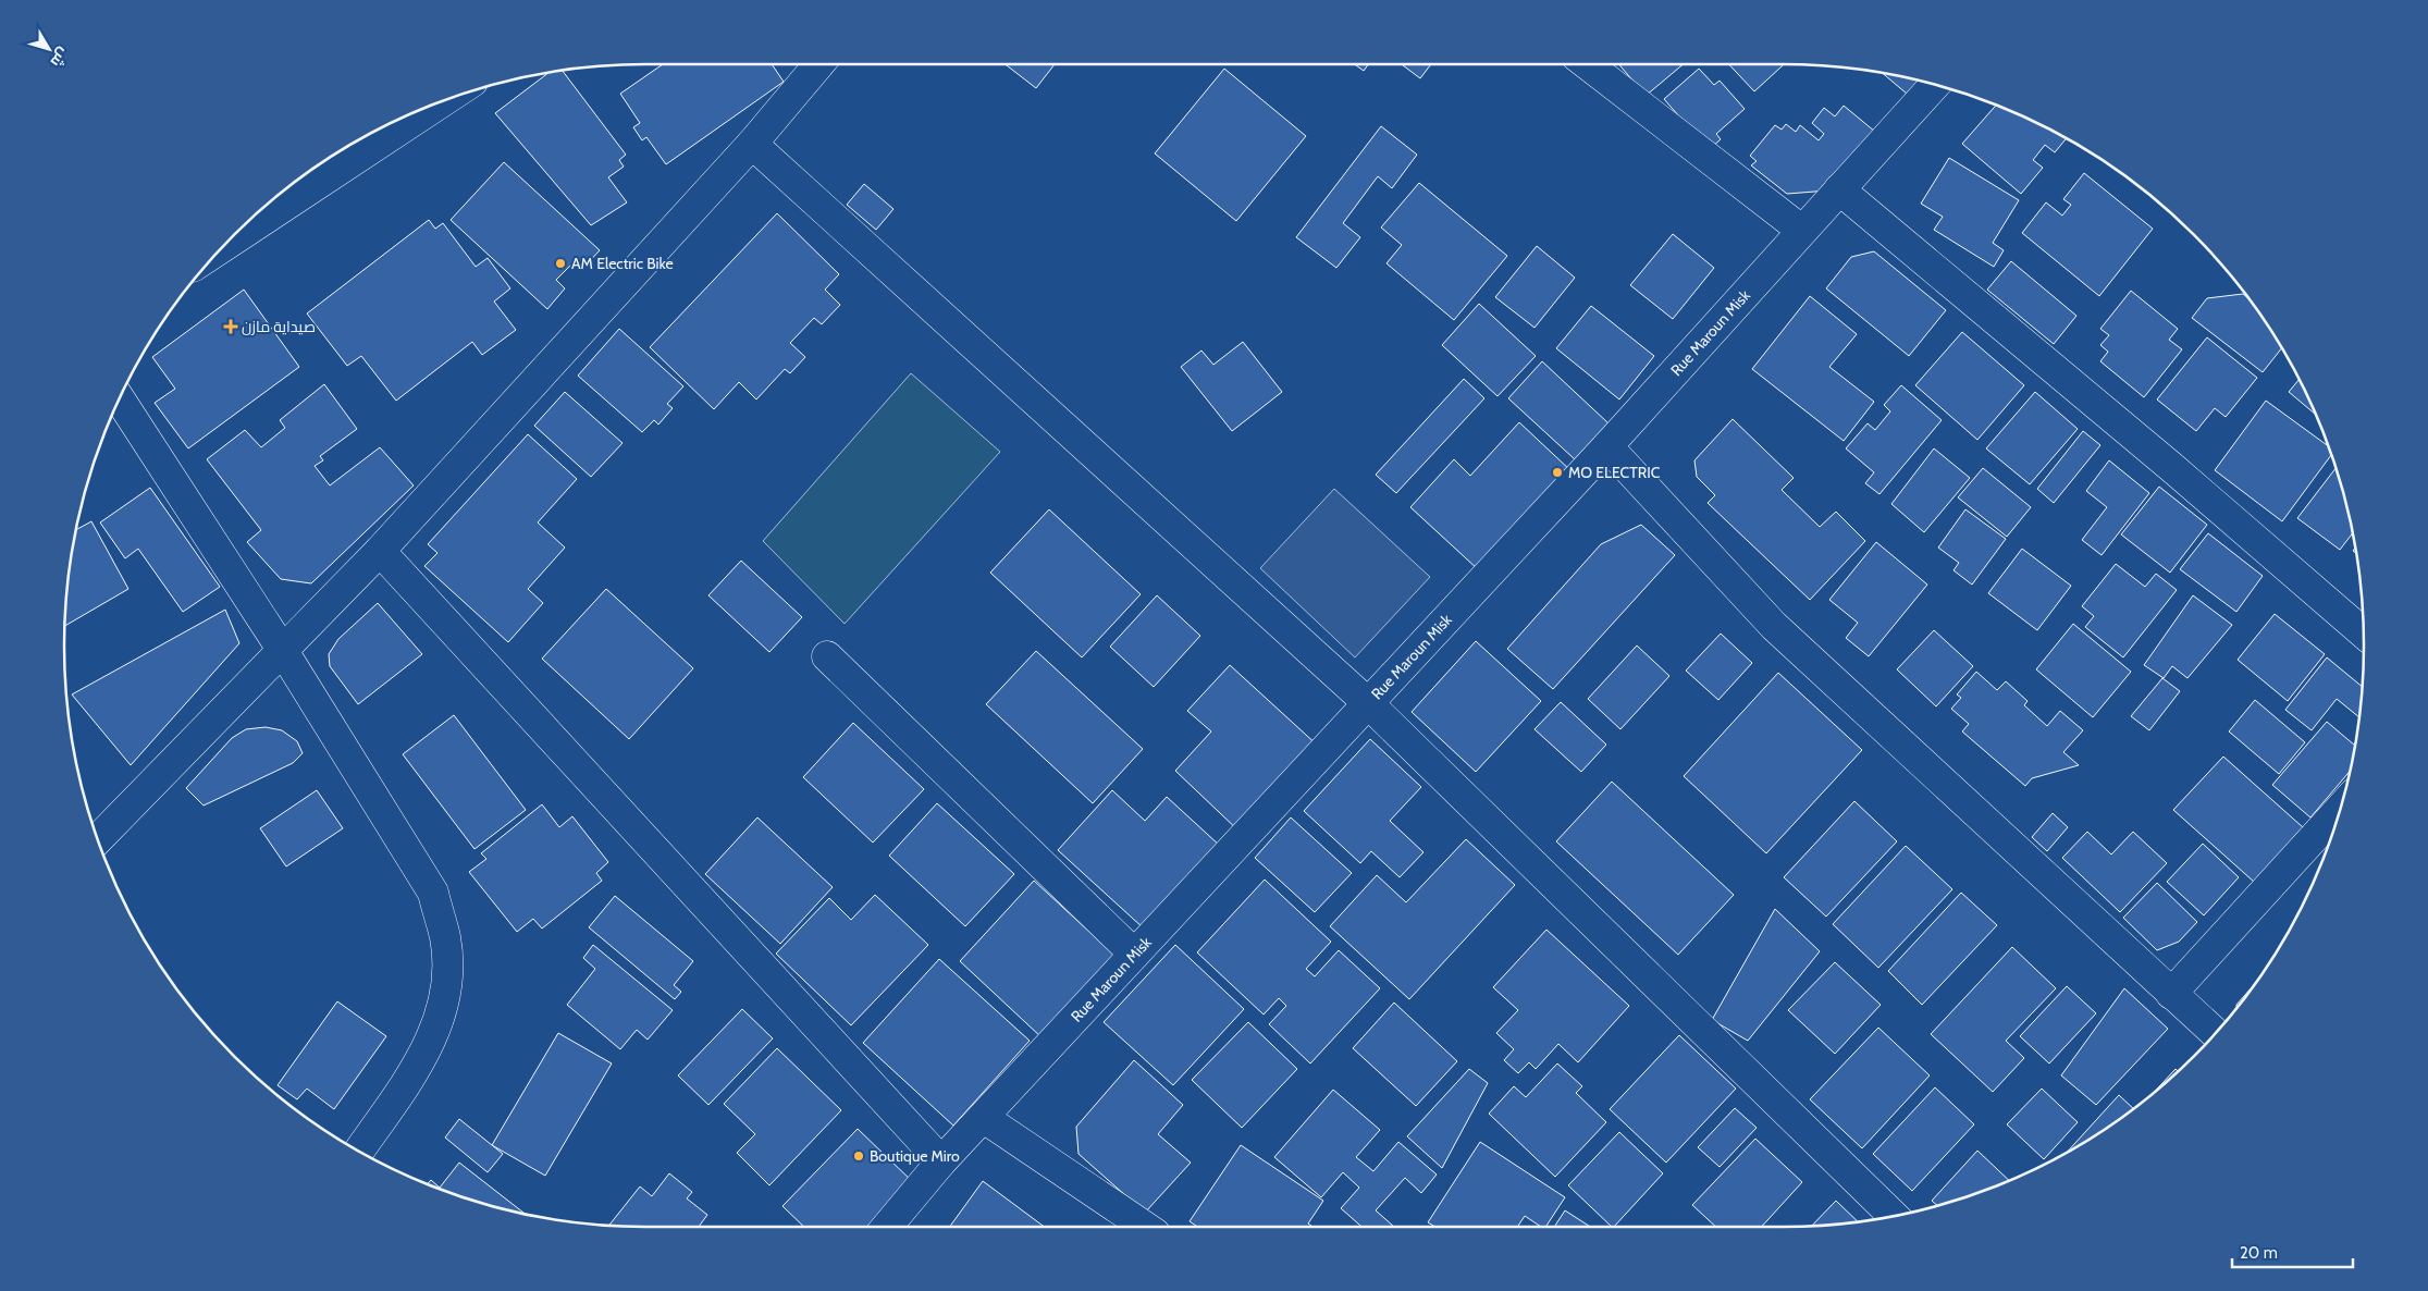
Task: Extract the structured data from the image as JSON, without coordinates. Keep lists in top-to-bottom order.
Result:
{
  "streets": {
    "street": ["Rue Maroun Misk"]
  },
  "places": {
    "other": ["AM Electric Bike", "MO ELECTRIC", "Boutique Miro"],
    "health": ["صيداية مازن"]
  },
  "scale_bar": "20 m",
  "north": "bottom right"
}
